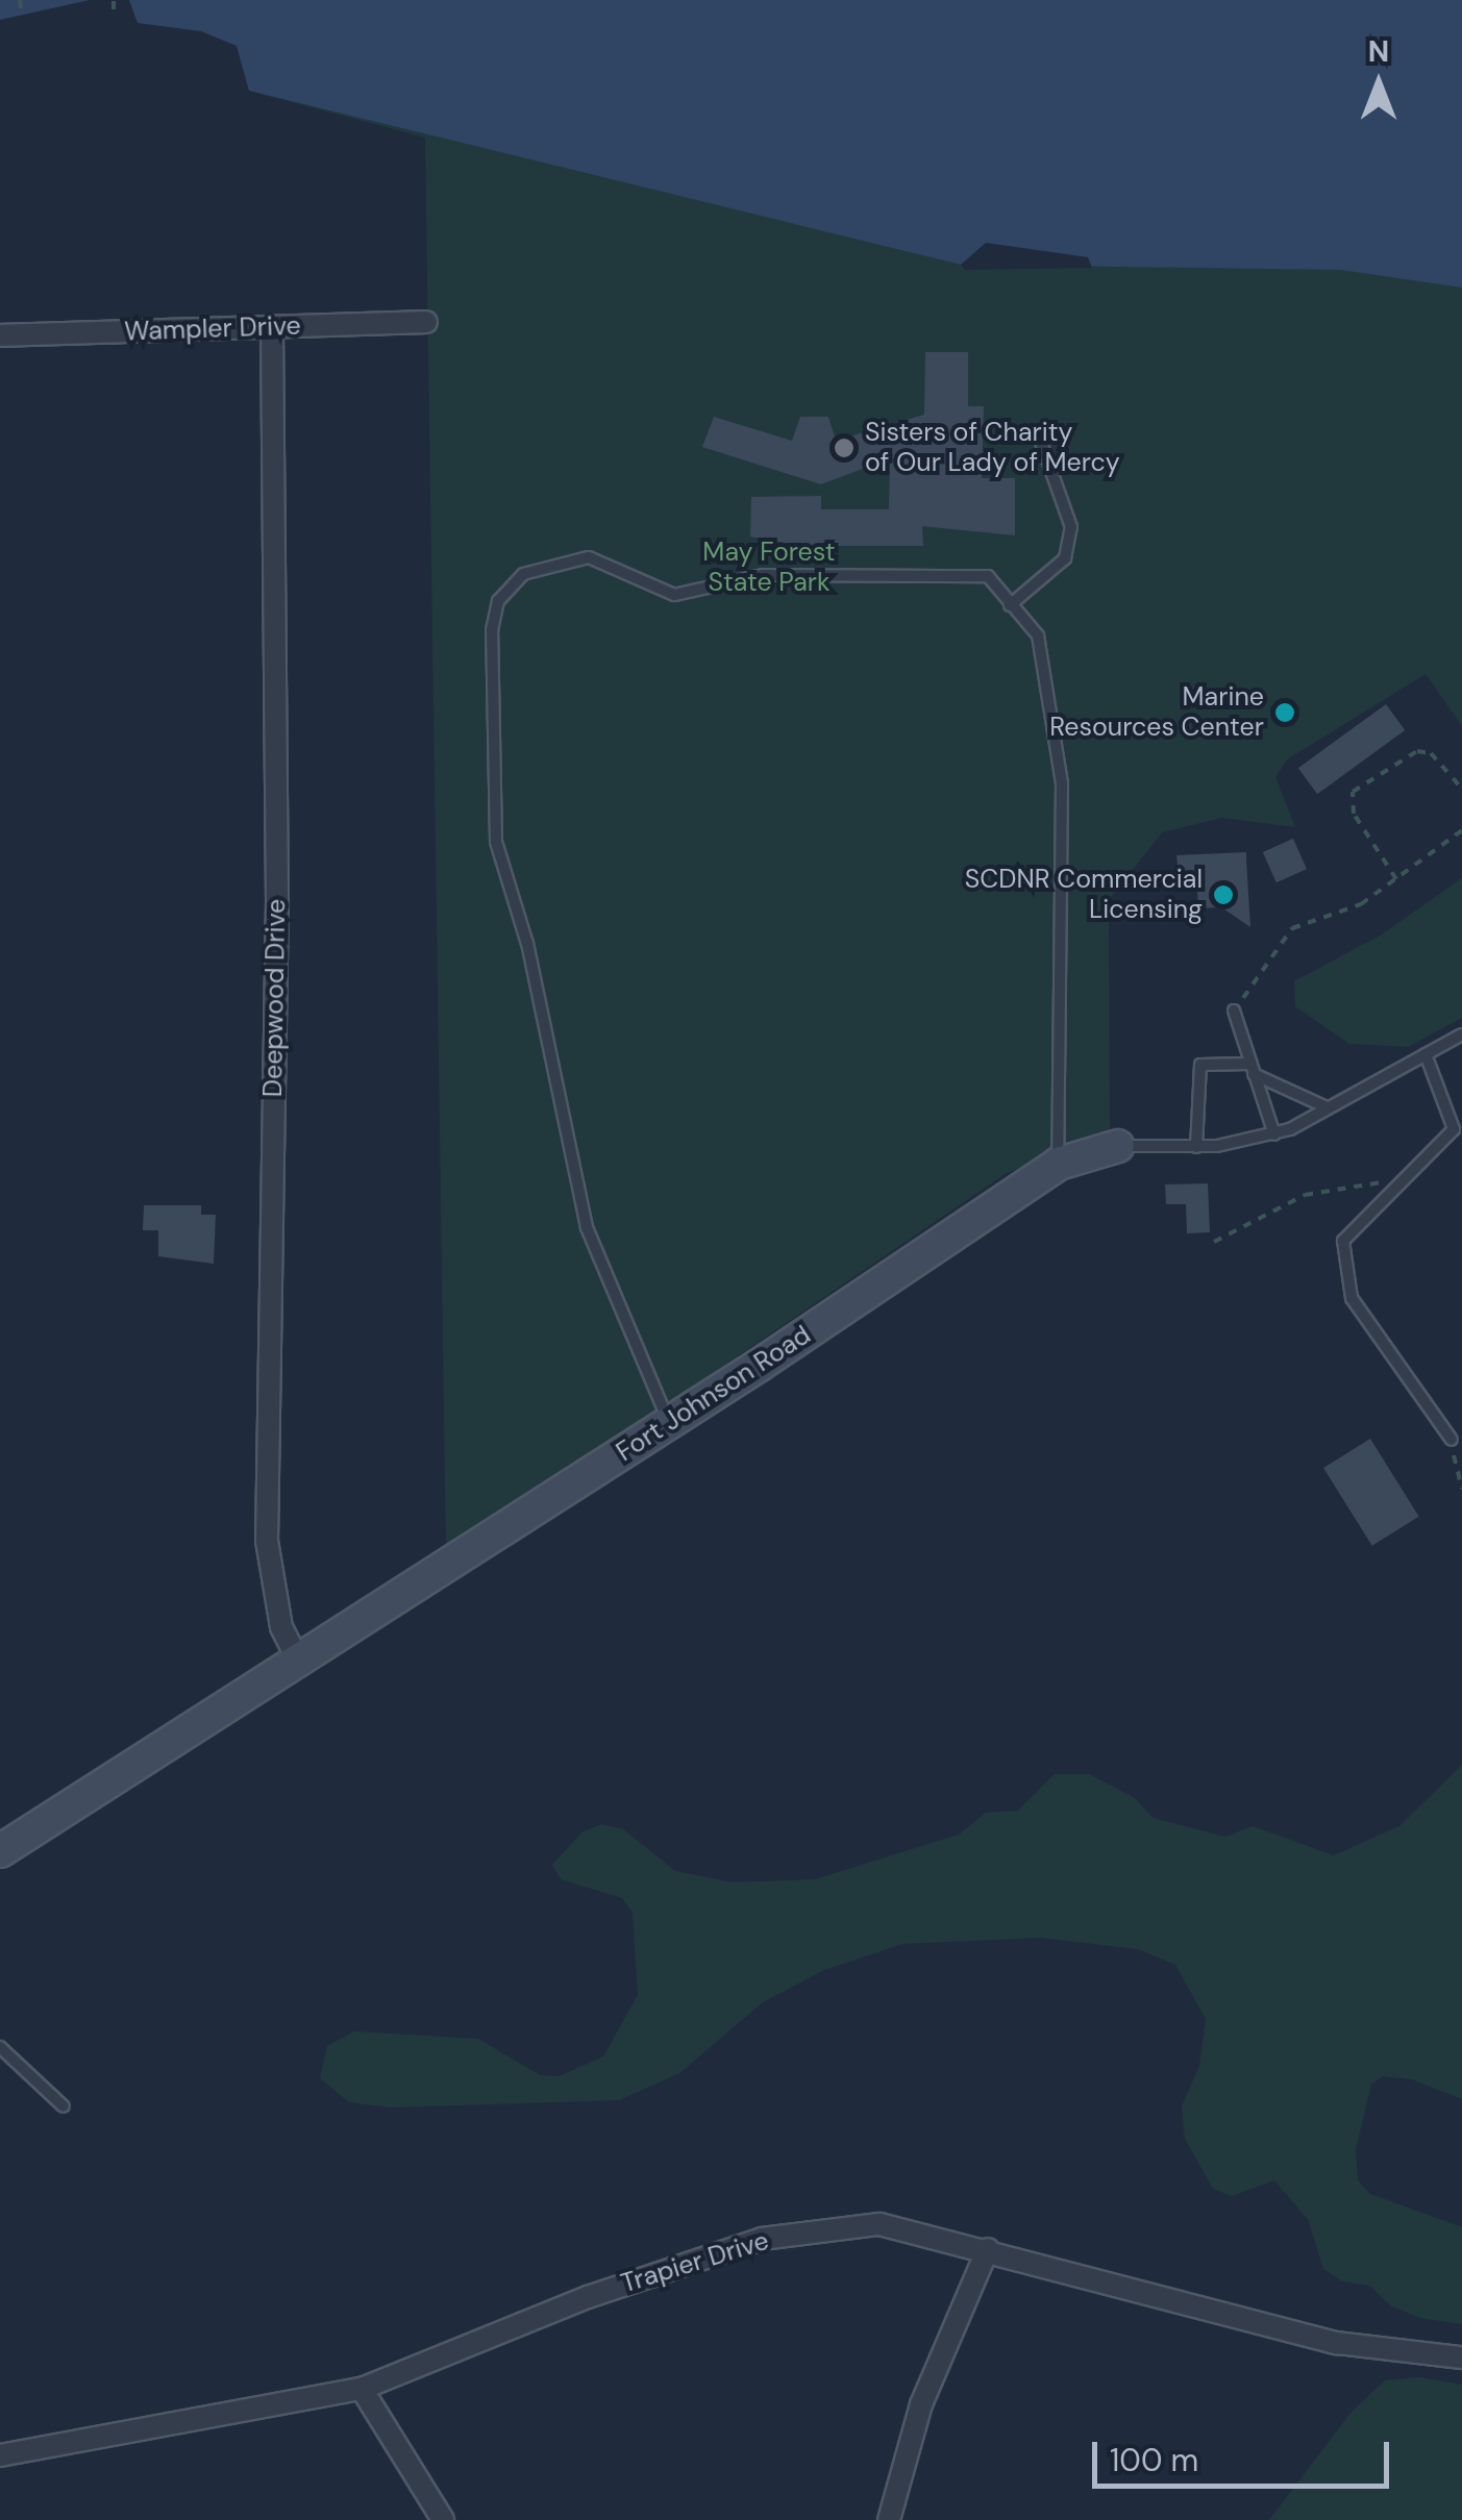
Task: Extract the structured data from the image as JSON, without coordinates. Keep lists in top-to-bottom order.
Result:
{
  "streets": {
    "street": [
      "Wampler Drive",
      "Deepwood Drive",
      "Fort Johnson Road",
      "Trapier Drive"
    ]
  },
  "crossings": [
    ["Wampler Drive", "Deepwood Drive"],
    ["Deepwood Drive", "Fort Johnson Road"]
  ],
  "parks": ["May Forest State Park"],
  "places": ["Sisters of Charity of Our Lady of Mercy", "Marine Resources Center", "SCDNR Commercial Licensing"],
  "scale_bar": "100 m",
  "north": "top"
}
